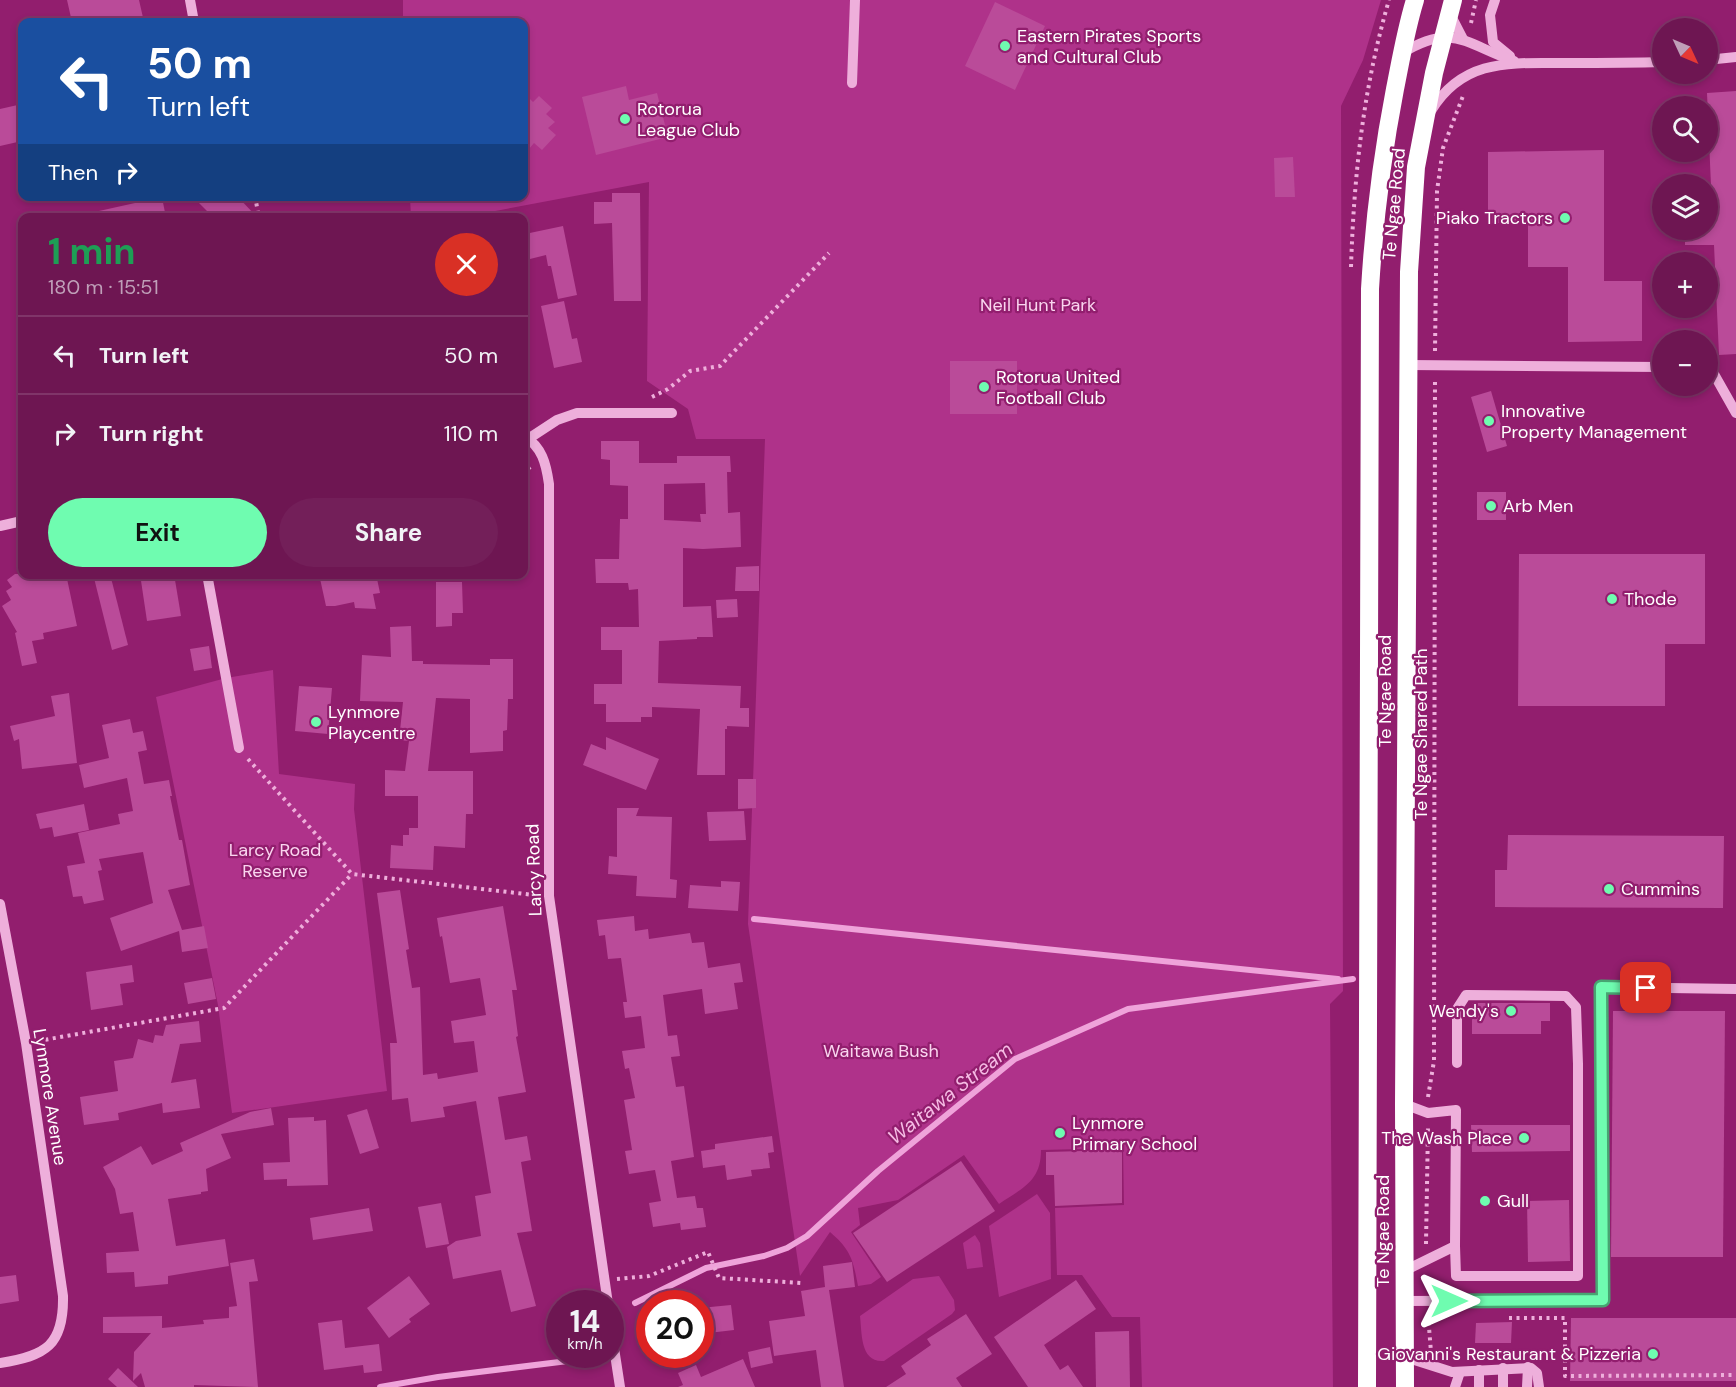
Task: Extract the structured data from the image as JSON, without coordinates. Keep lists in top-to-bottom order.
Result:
{
  "streets": {
    "highway": ["Te Ngae Road"],
    "street": ["Larcy Road", "Lynmore Avenue"],
    "path": ["Te Ngae Shared Path"]
  },
  "water": ["Waitawa Stream"],
  "parks": ["Neil Hunt Park", "Larcy Road Reserve", "Waitawa Bush"],
  "places": [
    "Eastern Pirates Sports and Cultural Club",
    "Rotorua League Club",
    "Piako Tractors",
    "Rotorua United Football Club",
    "Innovative Property Management",
    "Arb Men",
    "Thode",
    "Lynmore Playcentre",
    "Cummins",
    "Wendy's",
    "Lynmore Primary School",
    "The Wash Place",
    "Gull",
    "Giovanni's Restaurant & Pizzeria"
  ],
  "north": "bottom right",
  "page": {
    "map_buttons": ["+", "−"],
    "turn": ["50 m", "Turn left"],
    "then": "Then",
    "heading": ["1 min", "180 m · 15:51"],
    "list": [
      {
        "name": "Turn left",
        "value": "50 m"
      },
      {
        "name": "Turn right",
        "value": "110 m"
      }
    ],
    "buttons": ["Exit", "Share"],
    "speed": "14 km/h",
    "limit": "20"
  }
}
